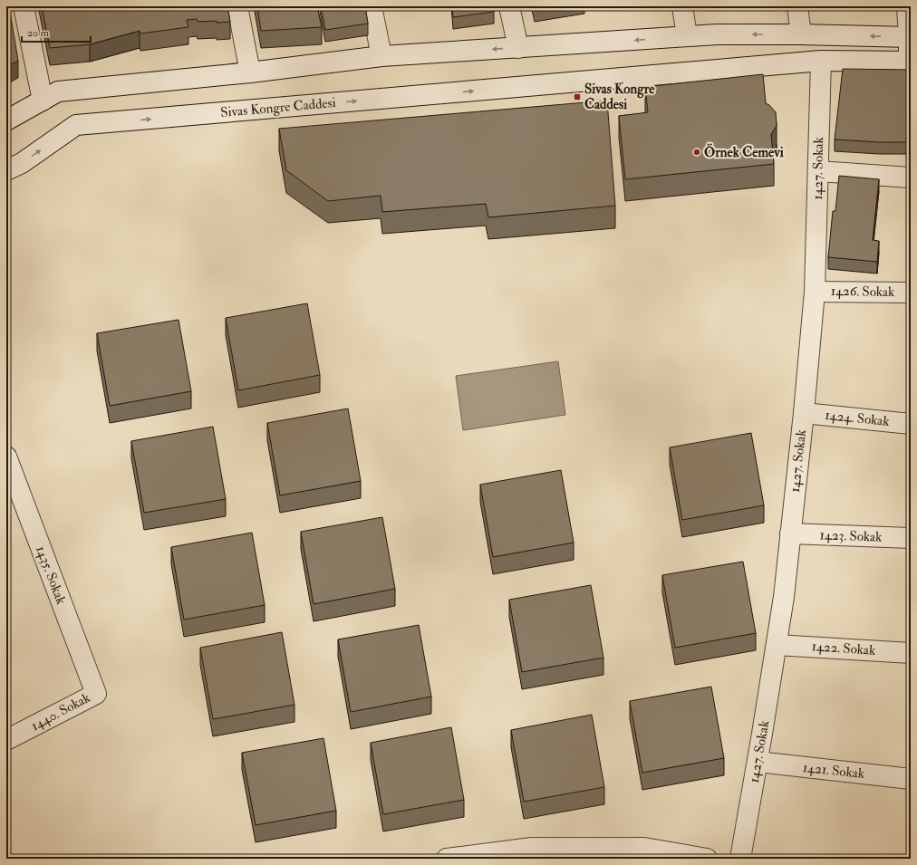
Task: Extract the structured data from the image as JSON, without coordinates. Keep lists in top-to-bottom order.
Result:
{
  "streets": {
    "street": [
      "Sivas Kongre Caddesi",
      "1427. Sokak",
      "1426. Sokak",
      "1424. Sokak",
      "1423. Sokak",
      "1435. Sokak",
      "1422. Sokak",
      "1440. Sokak",
      "1421. Sokak"
    ]
  },
  "crossings": [
    ["Sivas Kongre Caddesi", "1427. Sokak"],
    ["1427. Sokak", "1426. Sokak"],
    ["1427. Sokak", "1424. Sokak"],
    ["1427. Sokak", "1423. Sokak"],
    ["1427. Sokak", "1422. Sokak"],
    ["1427. Sokak", "1421. Sokak"],
    ["1435. Sokak", "1440. Sokak"]
  ],
  "places": {
    "transit": ["Sivas Kongre Caddesi"],
    "other": ["Örnek Cemevi"]
  },
  "scale_bar": "20 m"
}
